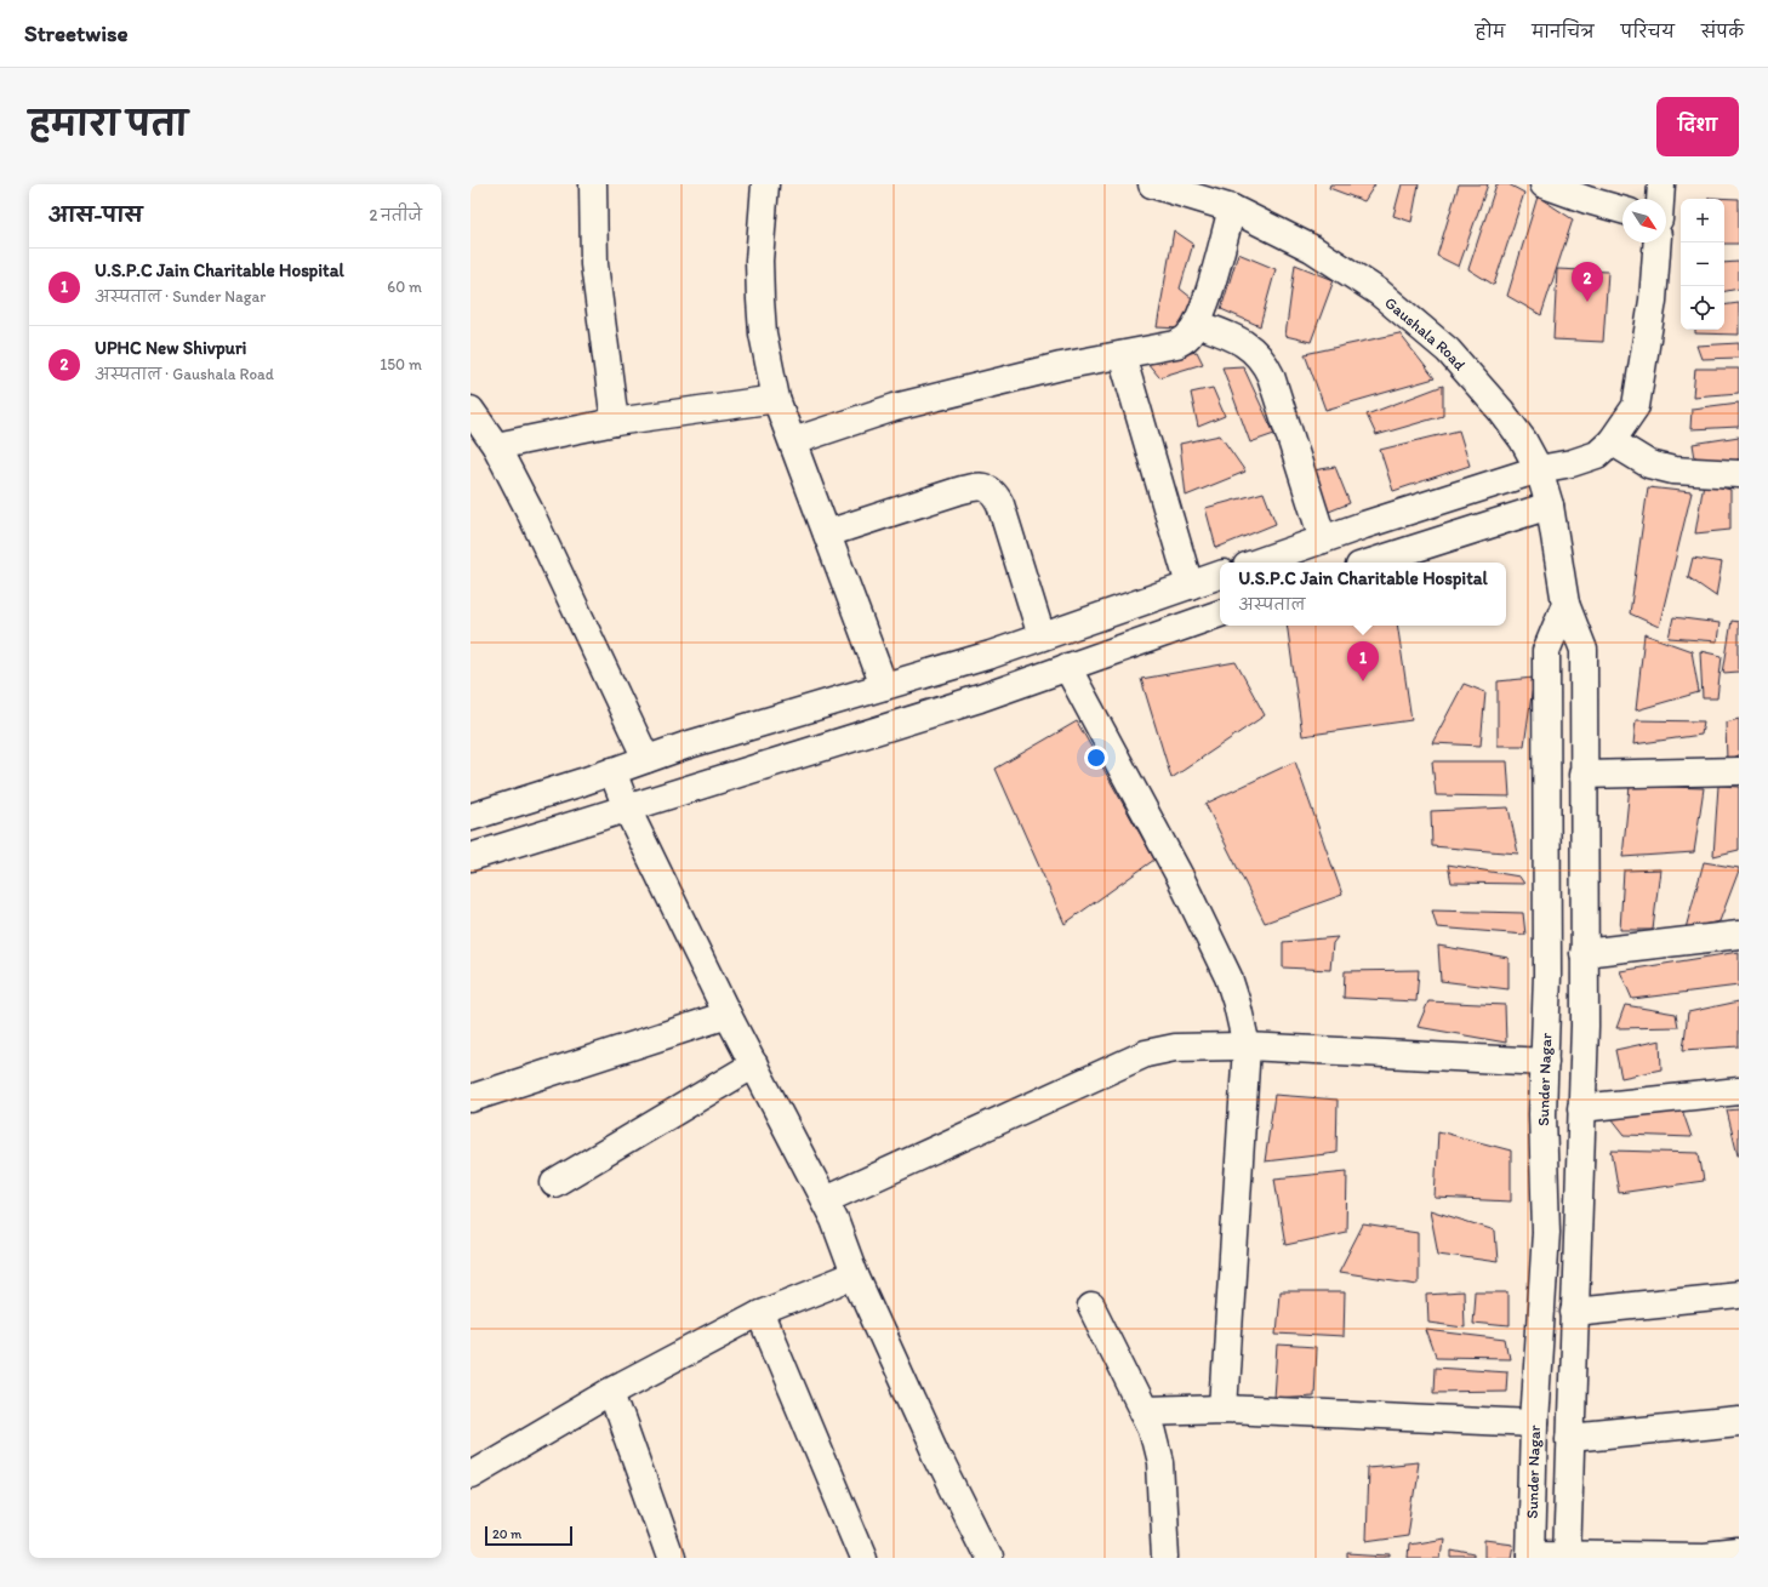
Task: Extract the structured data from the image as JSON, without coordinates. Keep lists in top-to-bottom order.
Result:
{
  "streets": {
    "street": ["Gaushala Road", "Sunder Nagar"]
  },
  "crossings": [
    ["Gaushala Road", "Sunder Nagar"]
  ],
  "scale_bar": "20 m",
  "north": "bottom right",
  "page": {
    "header": "Streetwise",
    "nav": [
      "होम",
      "मानचित्र",
      "परिचय",
      "संपर्क"
    ],
    "title": "हमारा पता",
    "buttons": "दिशा",
    "heading": ["आस-पास", "2 नतीजे"],
    "map_buttons": ["+", "−"],
    "list": [
      {
        "mark": "1",
        "name": "U.S.P.C Jain Charitable Hospital",
        "note": "अस्पताल · Sunder Nagar",
        "value": "60 m"
      },
      {
        "mark": "2",
        "name": "UPHC New Shivpuri",
        "note": "अस्पताल · Gaushala Road",
        "value": "150 m"
      }
    ],
    "pins": ["2", "1"],
    "popup": ["U.S.P.C Jain Charitable Hospital", "अस्पताल"],
    "scale": "20 m"
  }
}
